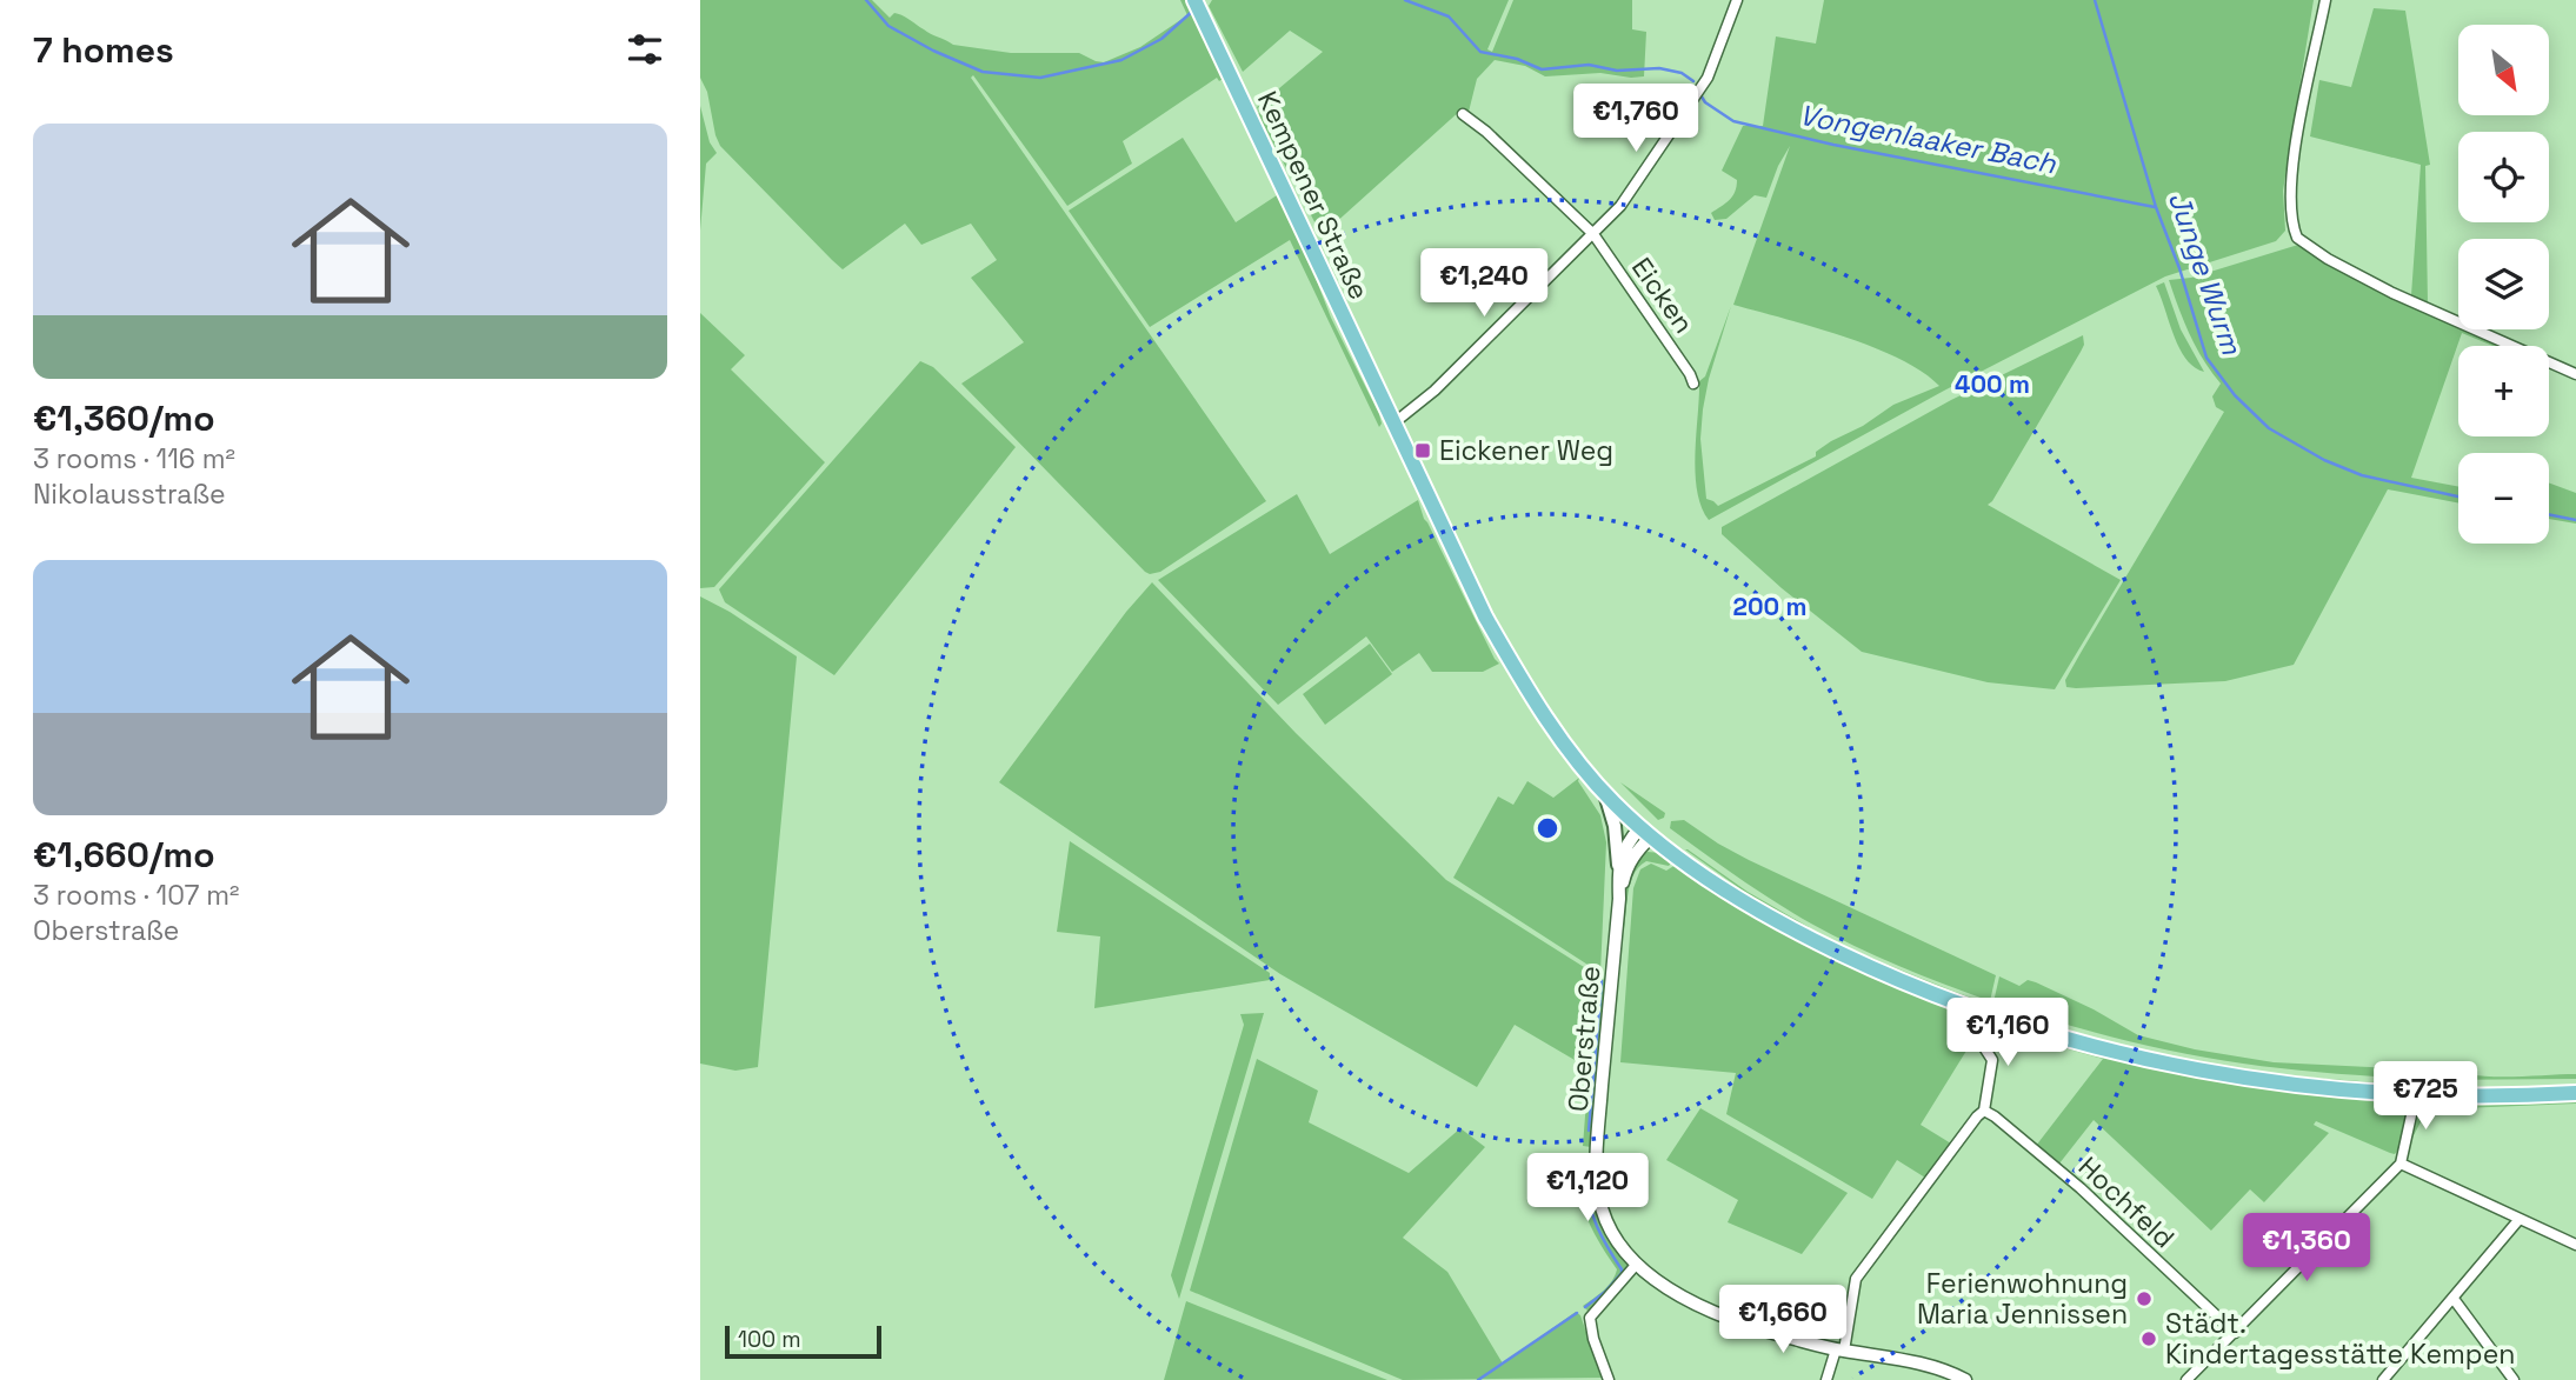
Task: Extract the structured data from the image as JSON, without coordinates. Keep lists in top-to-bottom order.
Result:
{
  "streets": {
    "main road": ["Kempener Straße"],
    "street": ["Eicken", "Oberstraße", "Hochfeld"]
  },
  "water": ["Vongenlaaker Bach", "Junge Wurm"],
  "places": {
    "transit": ["Eickener Weg"],
    "other": ["Ferienwohnung Maria Jennissen", "Städt. Kindertagesstätte Kempen"]
  },
  "scale_bar": "100 m",
  "north": "bottom right",
  "page": {
    "heading": "7 homes",
    "map_buttons": ["+", "−"],
    "price": [
      "€1,760",
      "€1,240",
      "€1,160",
      "€725",
      "€1,120",
      "€1,360",
      "€1,660"
    ],
    "list": [
      {
        "name": "€1,360/mo",
        "note": "3 rooms · 116 m² · Nikolausstraße"
      },
      {
        "name": "€1,660/mo",
        "note": "3 rooms · 107 m² · Oberstraße"
      }
    ],
    "scale": "100 m"
  },
  "rings": ["400 m", "200 m"]
}
